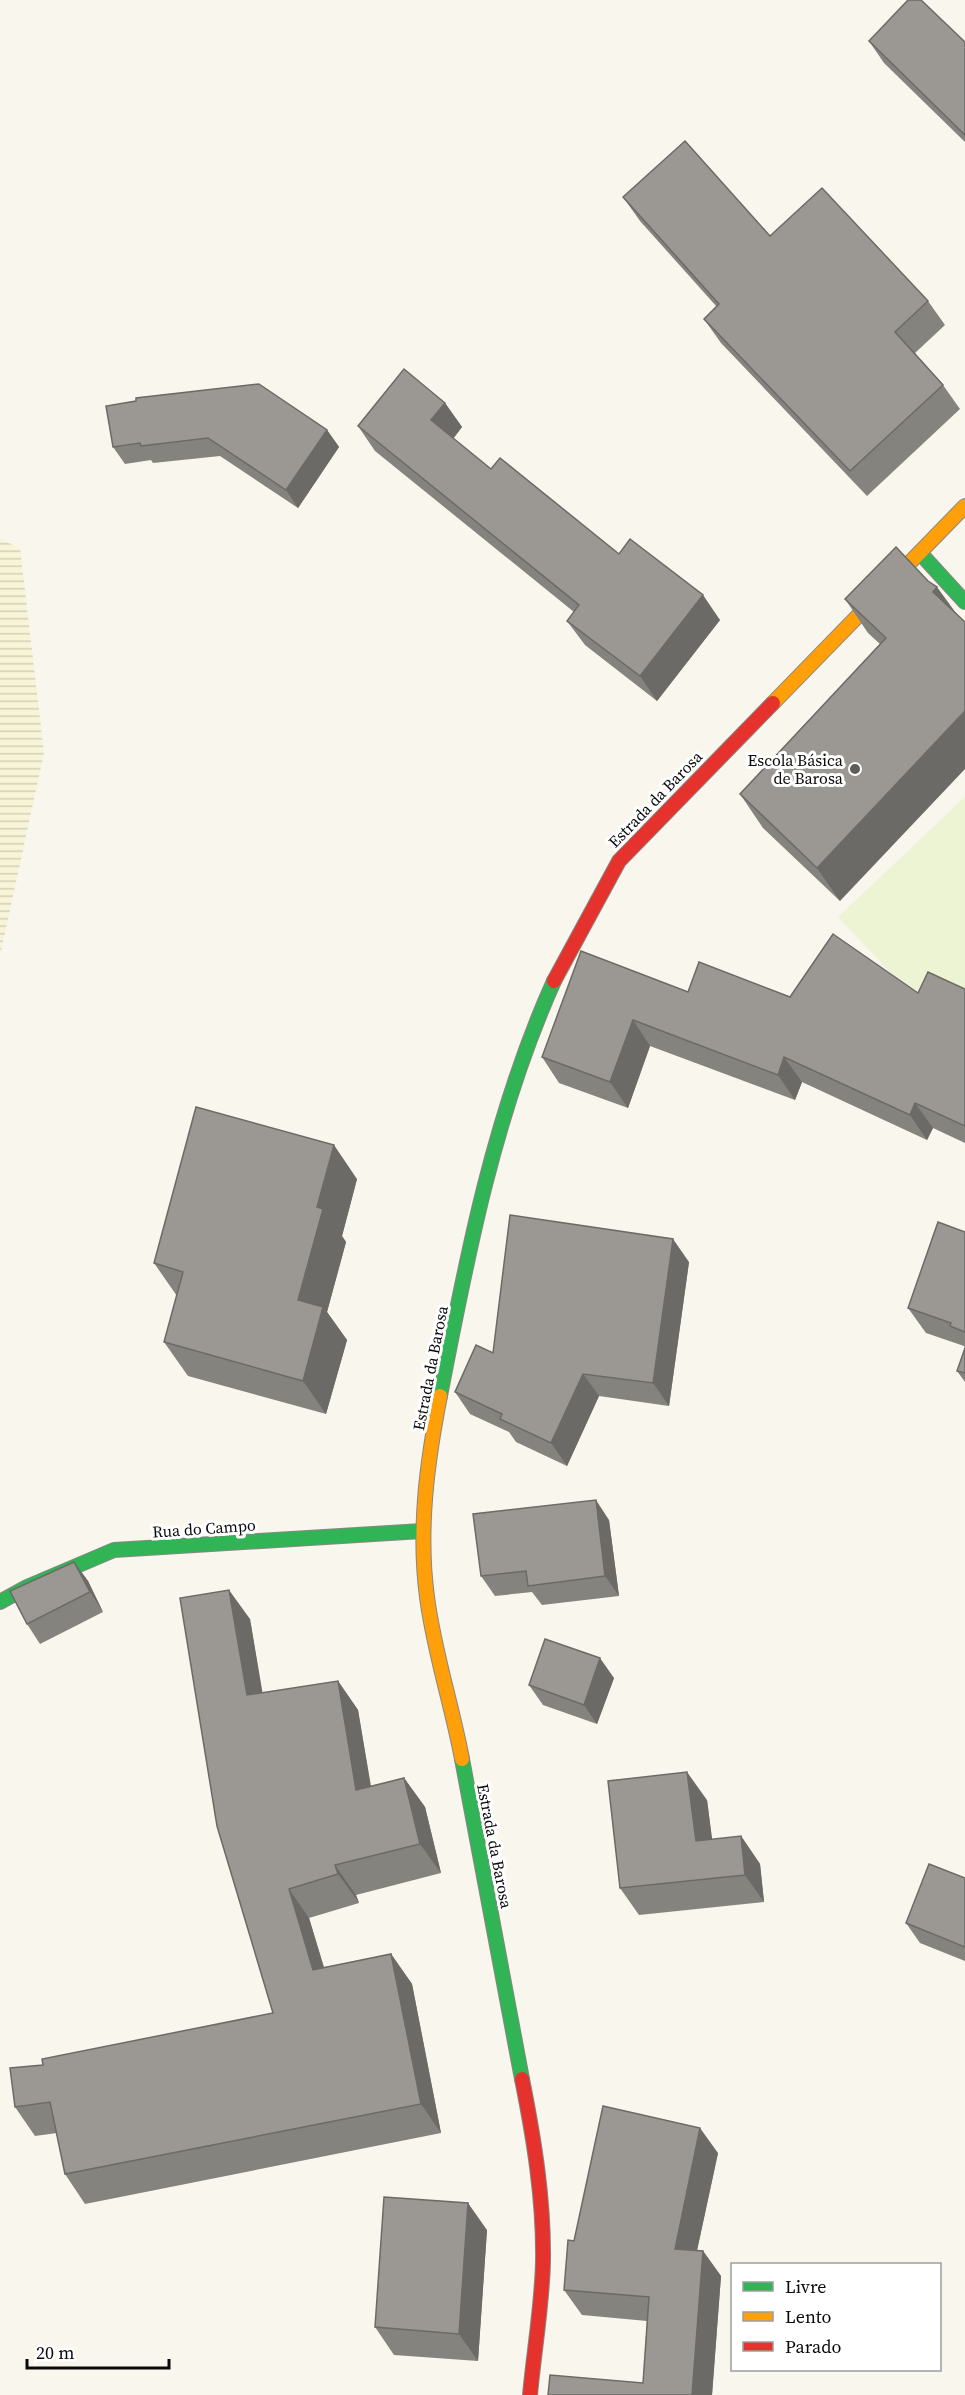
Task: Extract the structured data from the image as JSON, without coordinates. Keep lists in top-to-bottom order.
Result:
{
  "streets": {
    "street": ["Estrada da Barosa", "Rua do Campo"]
  },
  "crossings": [
    ["Estrada da Barosa", "Rua do Campo"]
  ],
  "places": ["Escola Básica de Barosa"],
  "legend": ["Livre", "Lento", "Parado"],
  "scale_bar": "20 m"
}
